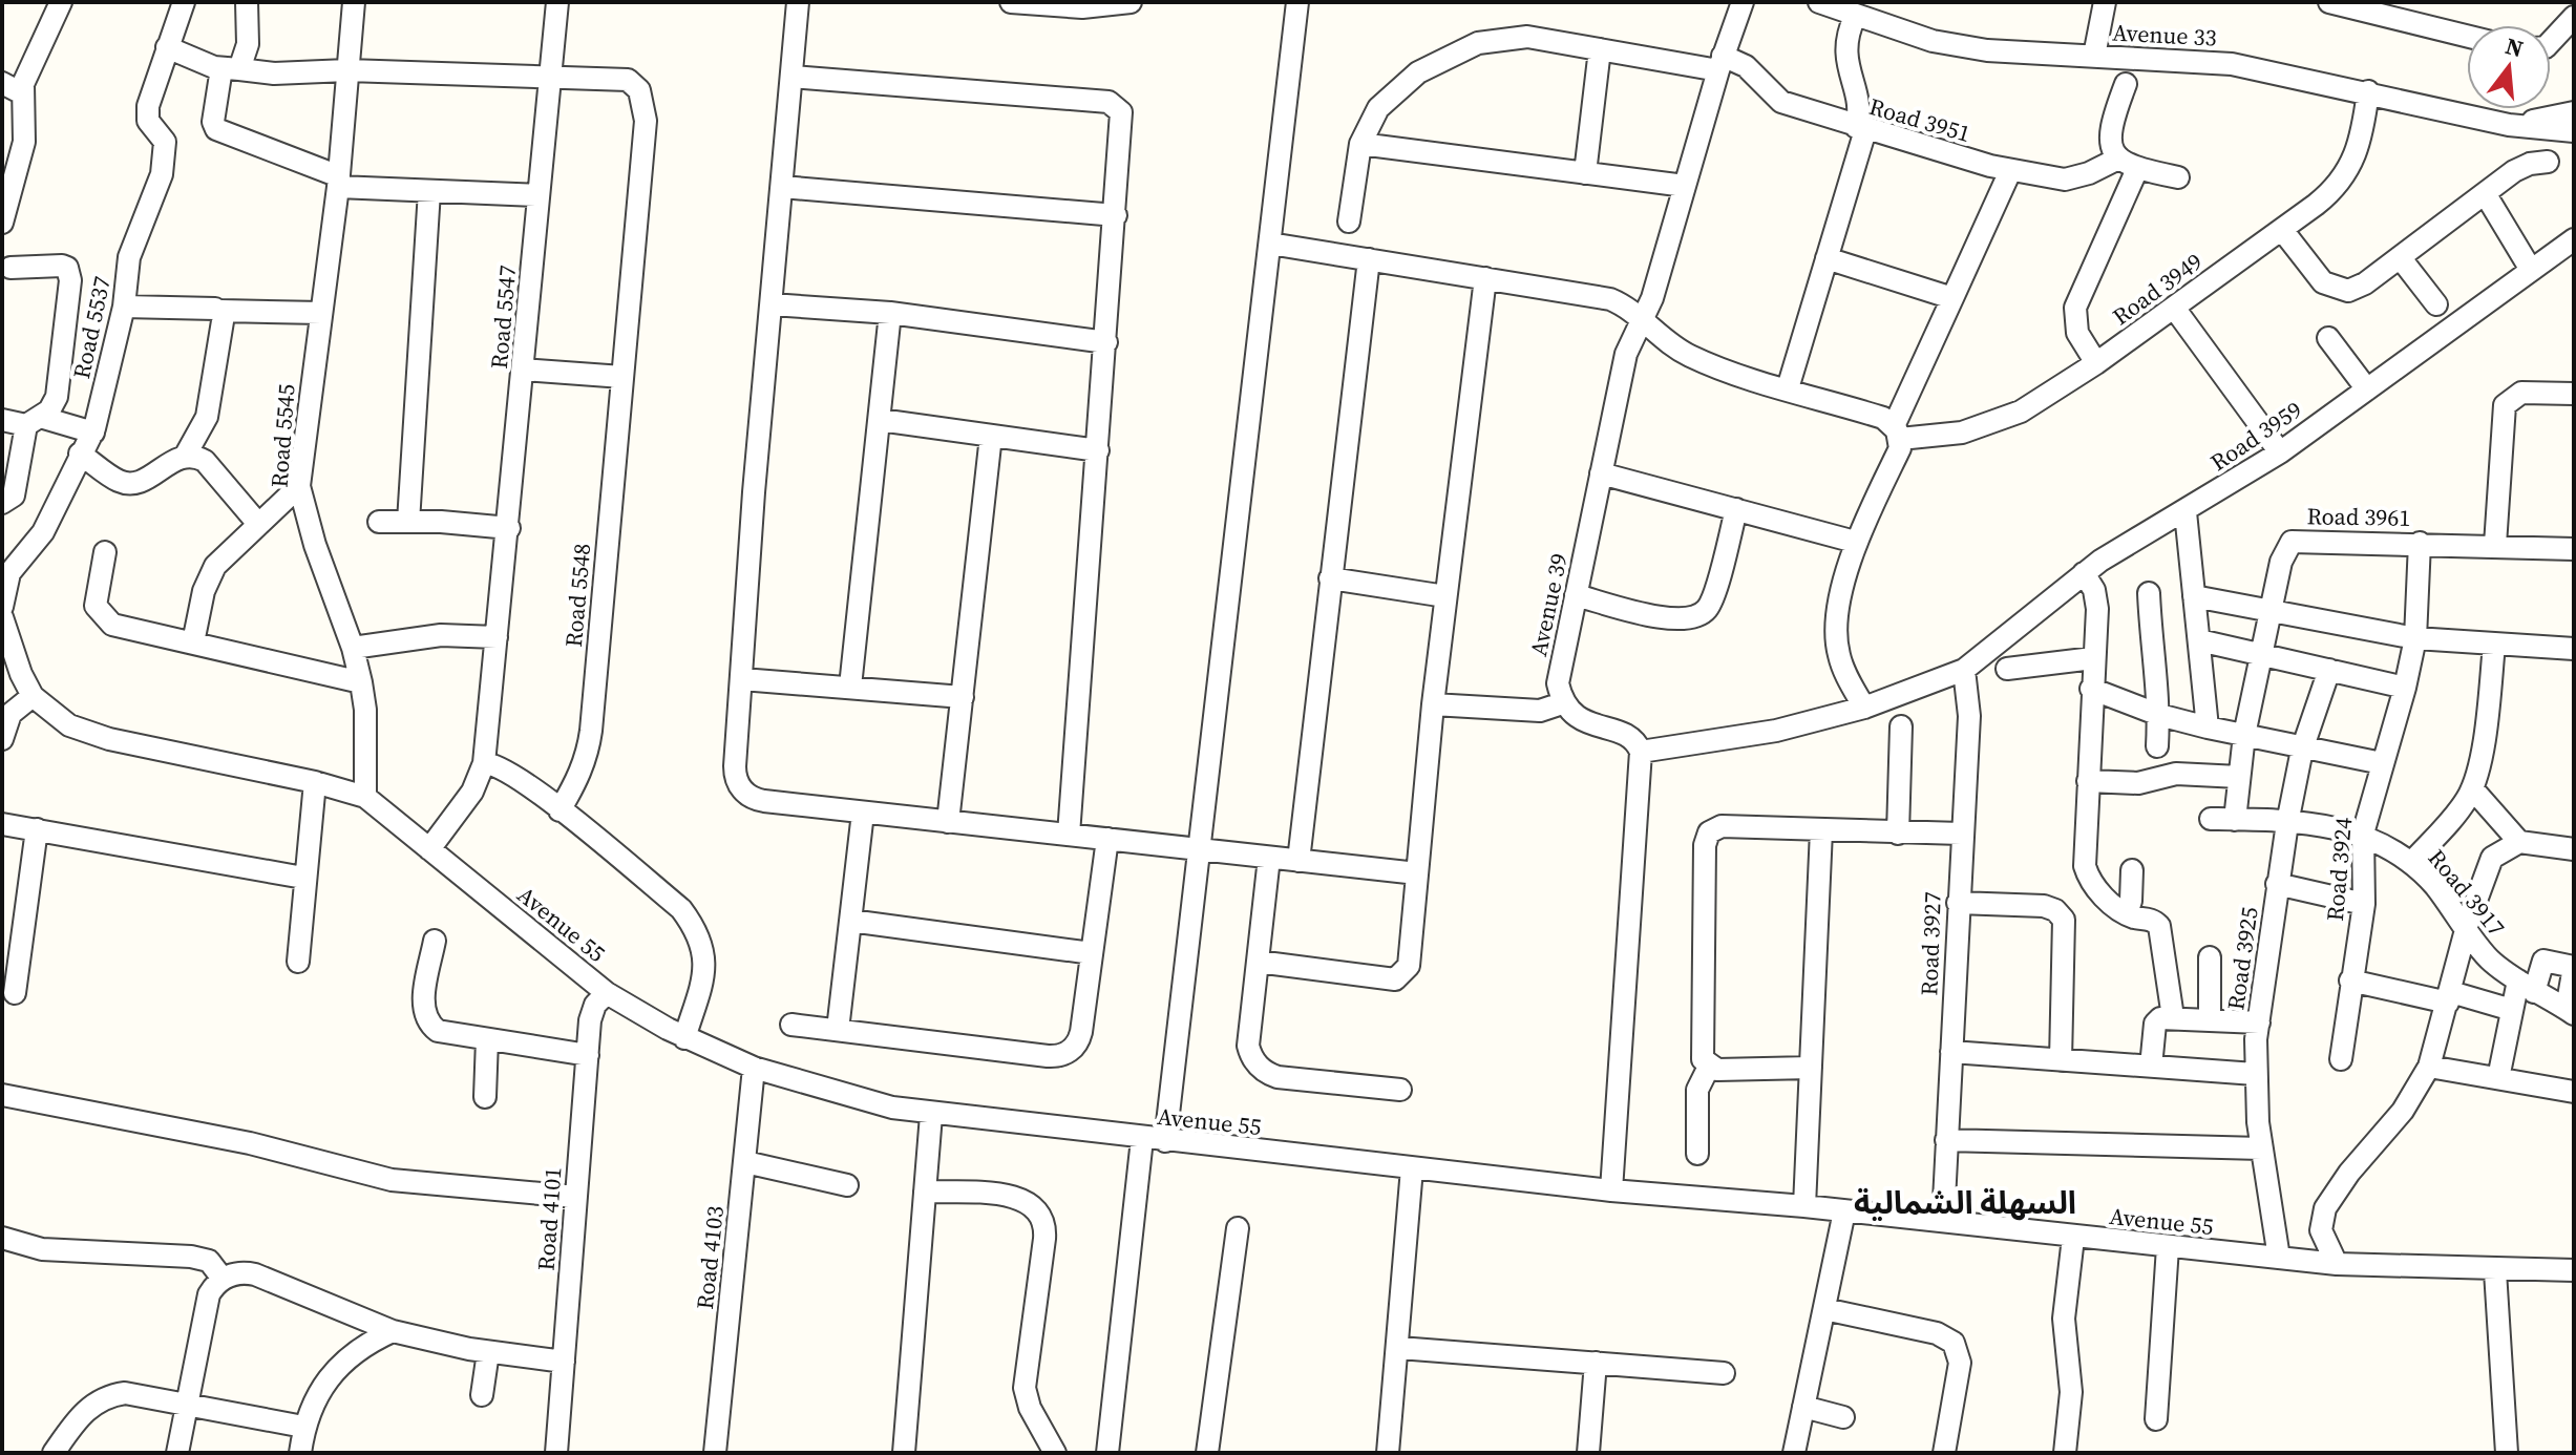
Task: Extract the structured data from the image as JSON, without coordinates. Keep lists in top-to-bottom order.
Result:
{
  "streets": {
    "street": [
      "Avenue 33",
      "Road 3951",
      "Road 3949",
      "Road 5547",
      "Road 5537",
      "Road 5545",
      "Road 3959",
      "Road 3961",
      "Road 5548",
      "Avenue 39",
      "Road 3924",
      "Road 3917",
      "Avenue 55",
      "Road 3927",
      "Road 3925",
      "Road 4101",
      "Road 4103"
    ]
  },
  "crossings": [
    ["Avenue 33", "Road 3949"],
    ["Road 3951", "Avenue 39"],
    ["Road 3949", "Avenue 39"],
    ["Road 5547", "Road 5548"],
    ["Road 5547", "Avenue 55"],
    ["Road 5545", "Avenue 55"],
    ["Road 3959", "Road 3927"],
    ["Road 3961", "Road 3924"],
    ["Road 3961", "Road 3917"],
    ["Road 3924", "Road 3917"],
    ["Road 3917", "Road 3925"],
    ["Avenue 55", "Road 3927"],
    ["Avenue 55", "Road 3925"],
    ["Avenue 55", "Road 4101"],
    ["Avenue 55", "Road 4103"]
  ],
  "districts": ["السهلة الشمالية"],
  "north": "top"
}
